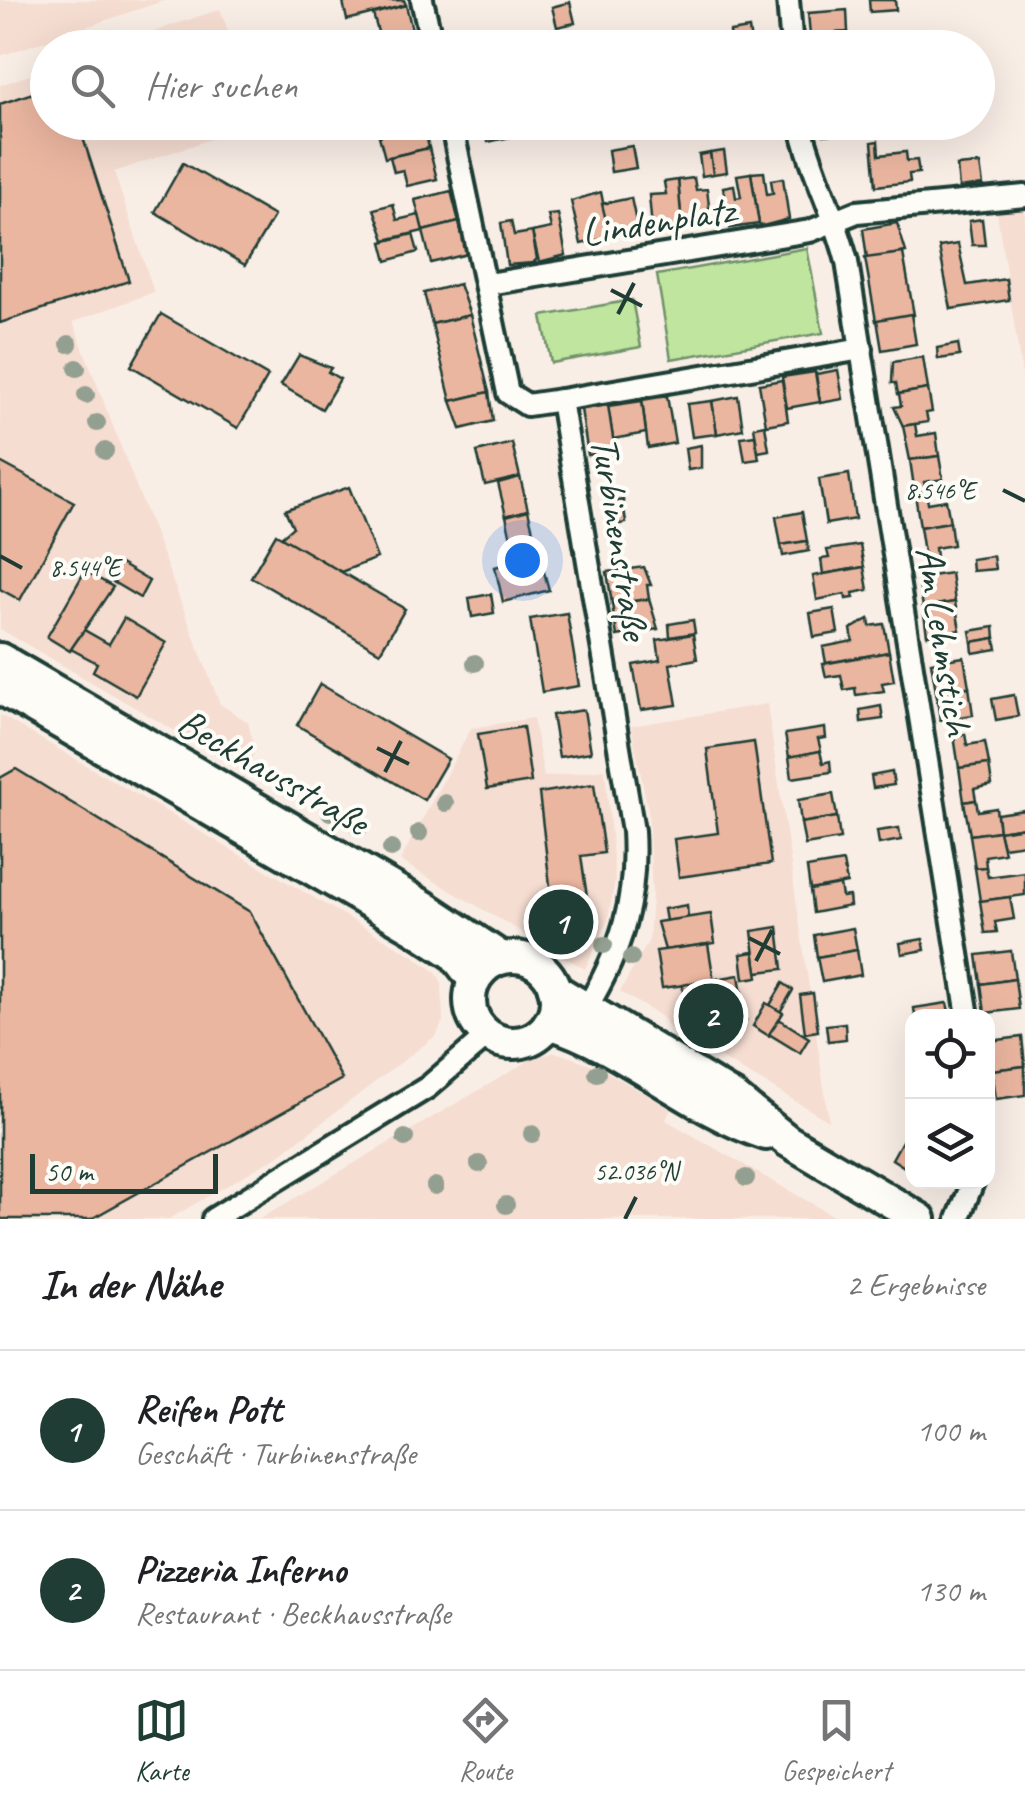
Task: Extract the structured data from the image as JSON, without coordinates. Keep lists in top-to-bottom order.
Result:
{
  "streets": {
    "main road": ["Beckhausstraße"],
    "street": ["Lindenplatz", "Turbinenstraße", "Am Lehmstich"]
  },
  "crossings": [
    ["Lindenplatz", "Turbinenstraße"],
    ["Lindenplatz", "Am Lehmstich"]
  ],
  "scale_bar": "50 m",
  "page": {
    "search": "Hier suchen",
    "pins": ["1", "2"],
    "scale": "50 m",
    "heading": ["In der Nähe", "2 Ergebnisse"],
    "list": [
      {
        "mark": "1",
        "name": "Reifen Pott",
        "note": "Geschäft · Turbinenstraße",
        "value": "100 m"
      },
      {
        "mark": "2",
        "name": "Pizzeria Inferno",
        "note": "Restaurant · Beckhausstraße",
        "value": "130 m"
      }
    ],
    "nav": ["Karte", "Route", "Gespeichert"]
  },
  "coordinates": ["8.546°E", "8.544°E", "52.036°N"]
}
